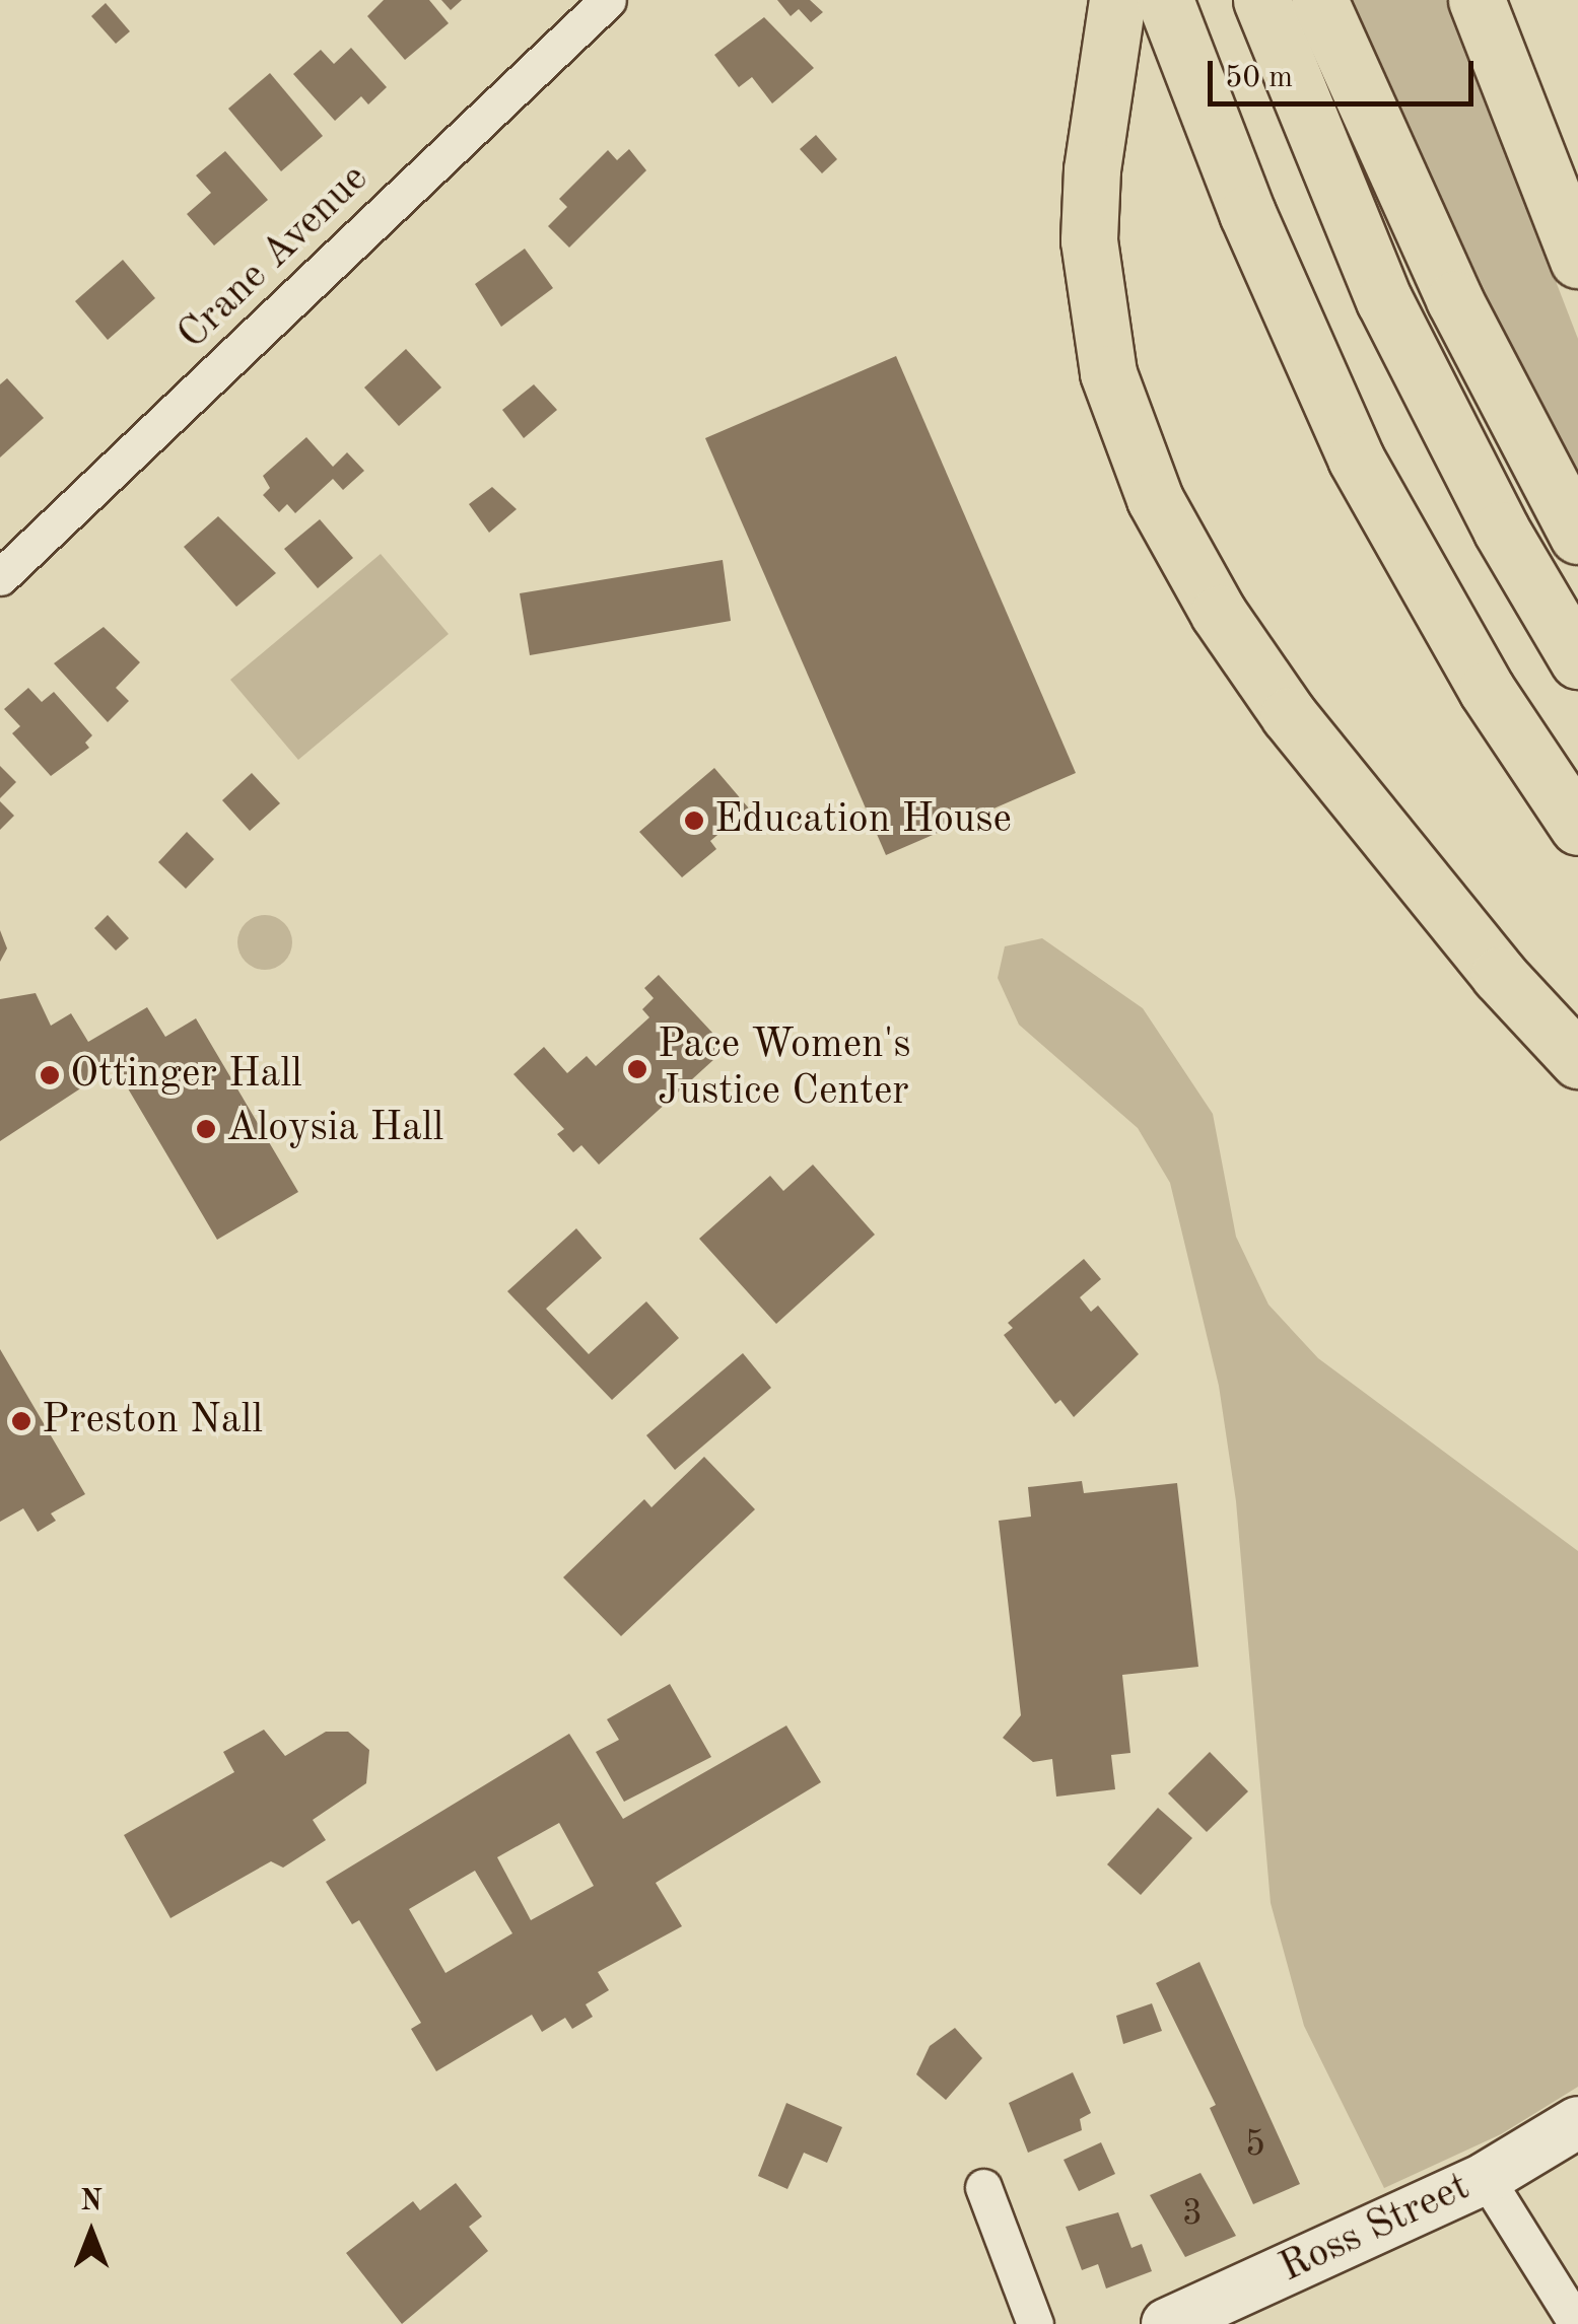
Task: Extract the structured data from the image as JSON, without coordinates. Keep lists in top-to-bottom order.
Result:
{
  "streets": {
    "street": ["Crane Avenue", "Ross Street"]
  },
  "places": [
    "Education House",
    "Pace Women's Justice Center",
    "Ottinger Hall",
    "Aloysia Hall",
    "Preston Nall"
  ],
  "house_numbers": ["5", "3"],
  "scale_bar": "50 m",
  "north": "top"
}
